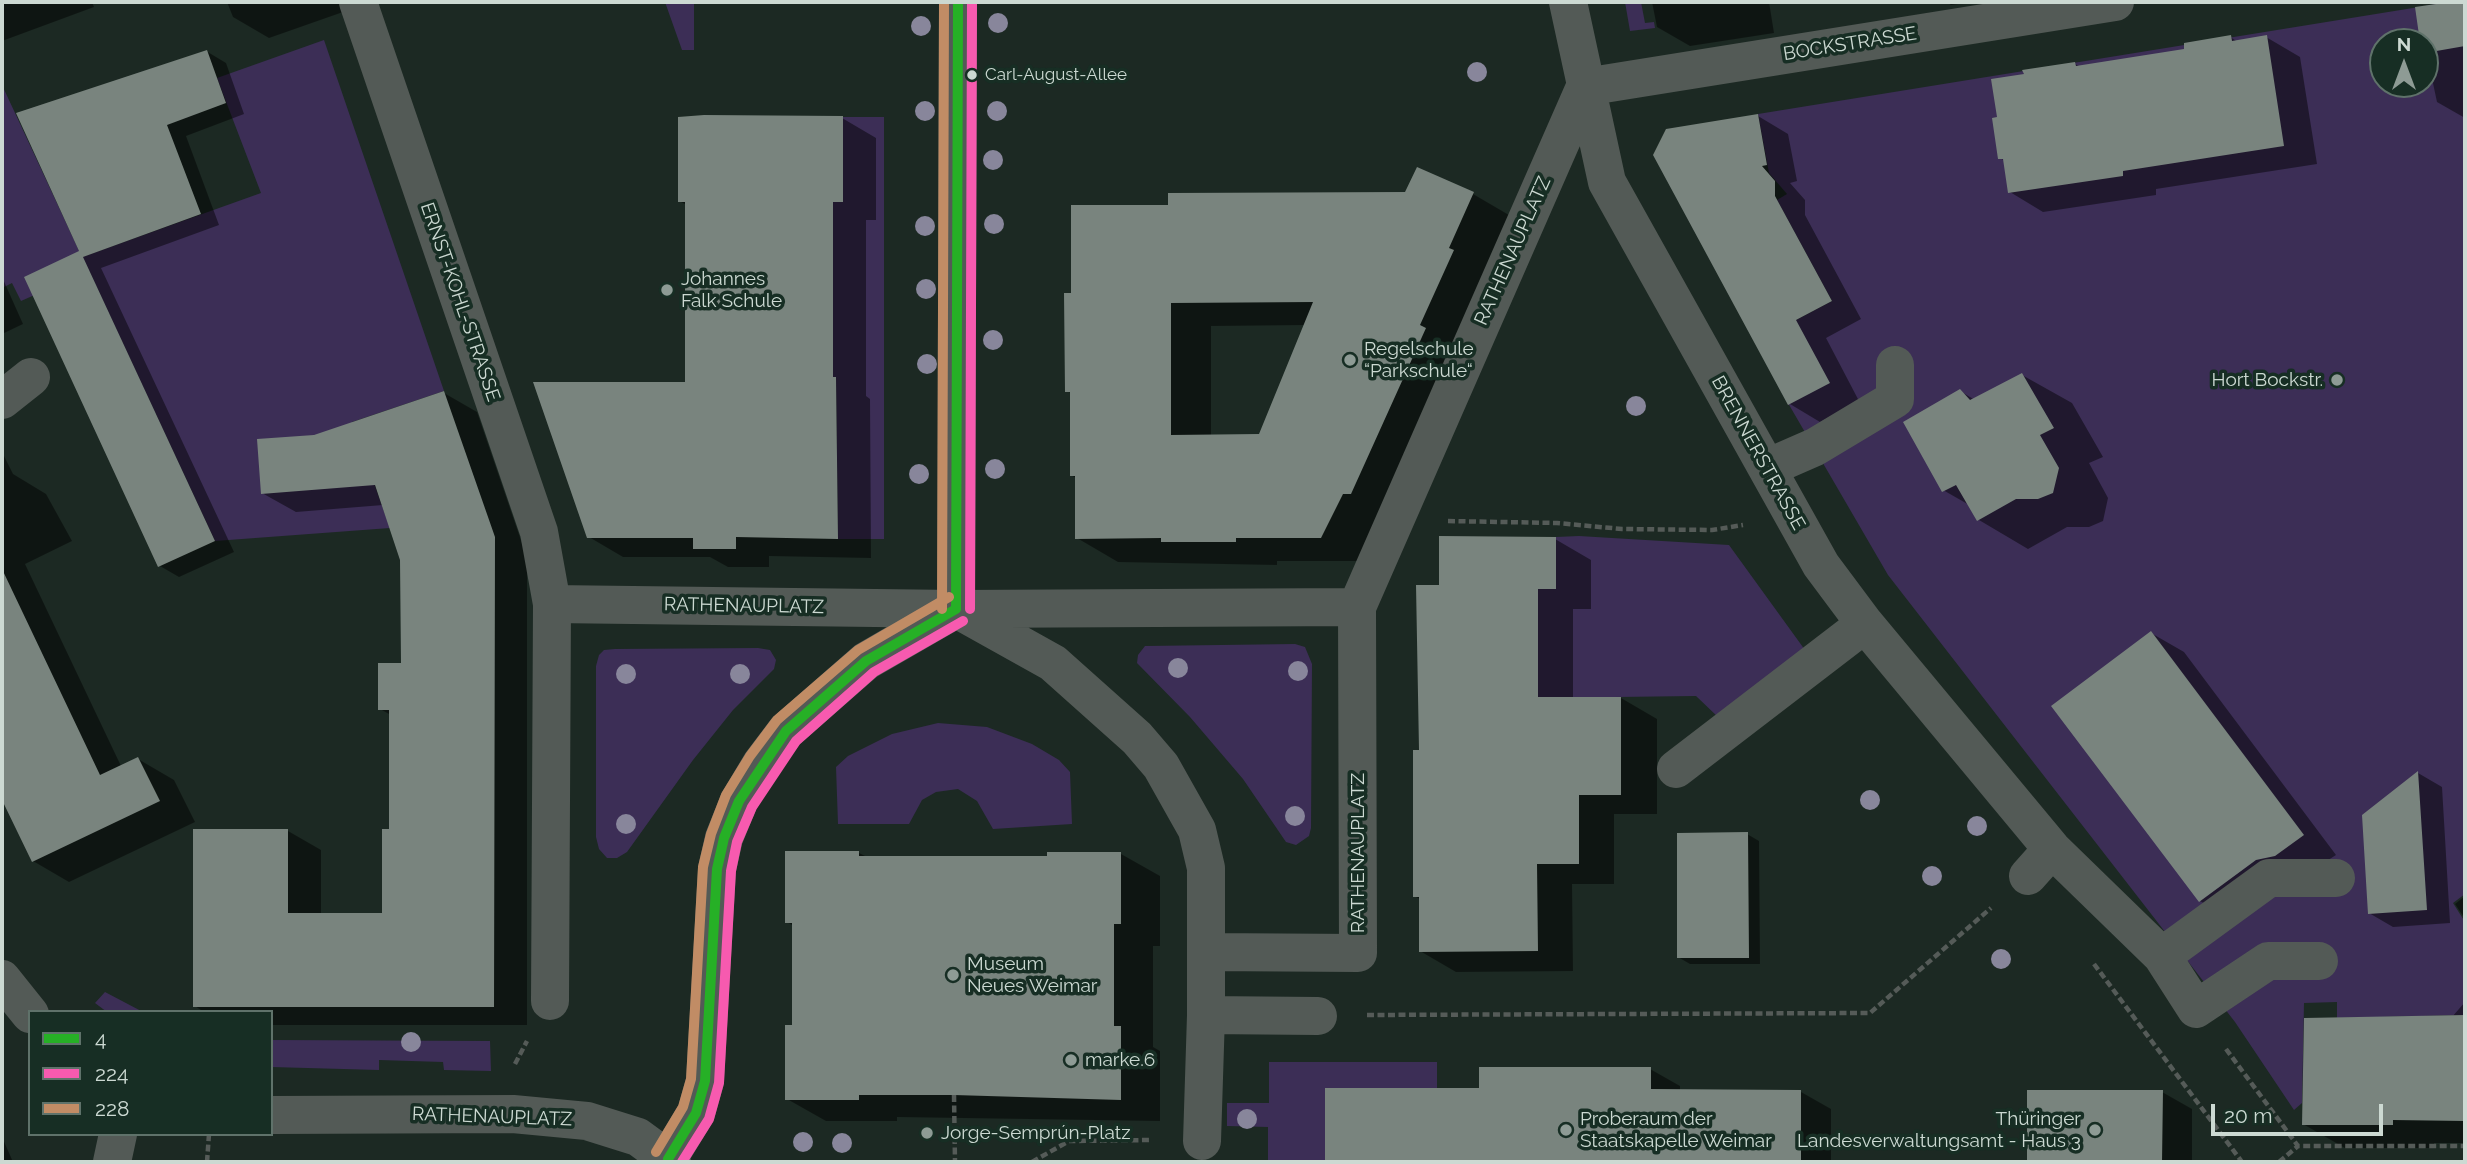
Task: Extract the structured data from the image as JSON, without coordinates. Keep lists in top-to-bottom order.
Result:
{
  "streets": {
    "street": [
      "BOCKSTRASSE",
      "RATHENAUPLATZ",
      "ERNST-KOHL-STRASSE",
      "BRENNERSTRASSE"
    ]
  },
  "crossings": [
    ["BOCKSTRASSE", "RATHENAUPLATZ"],
    ["BOCKSTRASSE", "BRENNERSTRASSE"],
    ["RATHENAUPLATZ", "ERNST-KOHL-STRASSE"],
    ["RATHENAUPLATZ", "BRENNERSTRASSE"]
  ],
  "places": [
    "Carl-August-Allee",
    "Johannes Falk Schule",
    "Regelschule “Parkschule“",
    "Hort Bockstr.",
    "Museum Neues Weimar",
    "marke.6",
    "Proberaum der Staatskapelle Weimar",
    "Thüringer Landesverwaltungsamt - Haus 3",
    "Jorge-Semprún-Platz"
  ],
  "lines": ["transit line 4", "transit line 224", "transit line 228"],
  "legend": ["4", "224", "228"],
  "scale_bar": "20 m",
  "north": "top"
}
